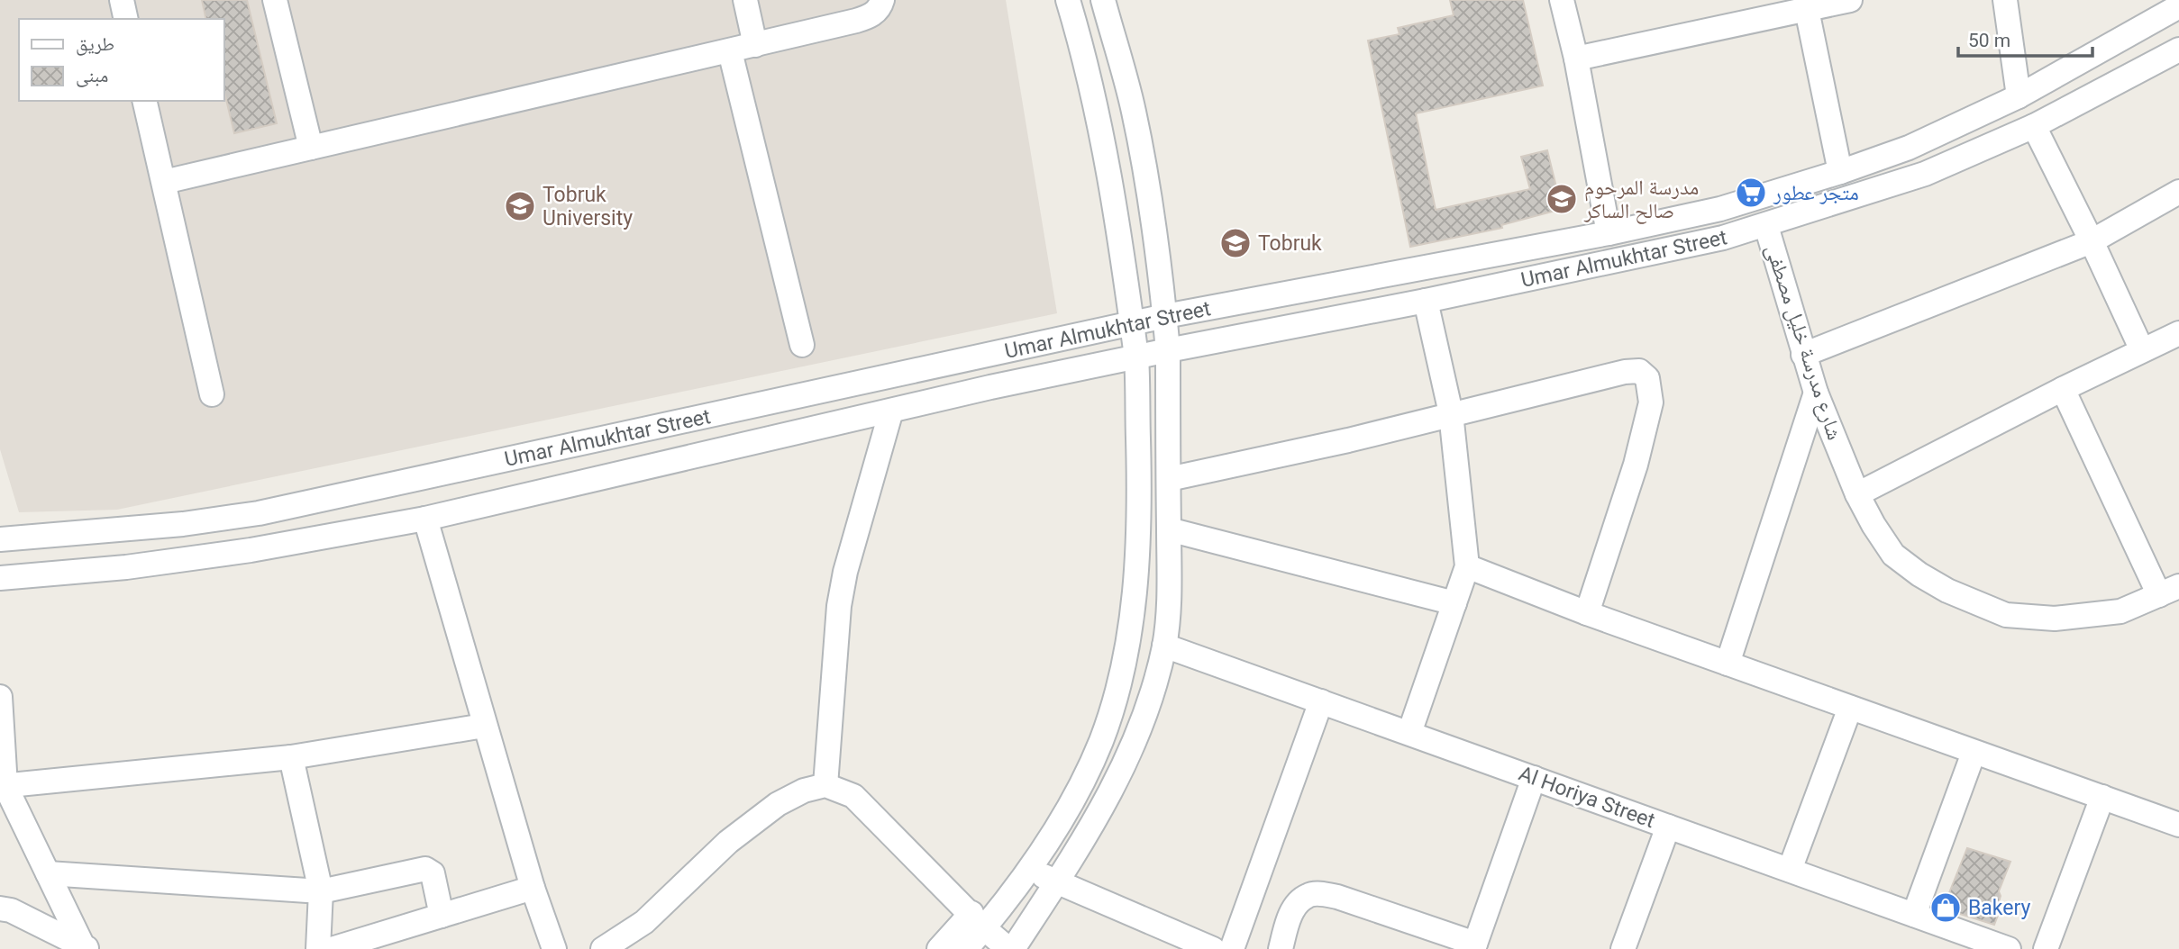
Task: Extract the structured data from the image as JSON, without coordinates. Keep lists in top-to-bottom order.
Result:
{
  "streets": {
    "street": ["Umar Almukhtar Street", "شارع مدرسة خليل مصطفى", "Al Horiya Street"]
  },
  "crossings": [
    ["Umar Almukhtar Street", "شارع مدرسة خليل مصطفى"]
  ],
  "places": {
    "supermarket": ["متجر عطور"],
    "school or university": ["مدرسة المرحوم صالح الساكر", "Tobruk University", "Tobruk"],
    "shop": ["Bakery"]
  },
  "legend": ["طريق", "مبنى"],
  "scale_bar": "50 m"
}
